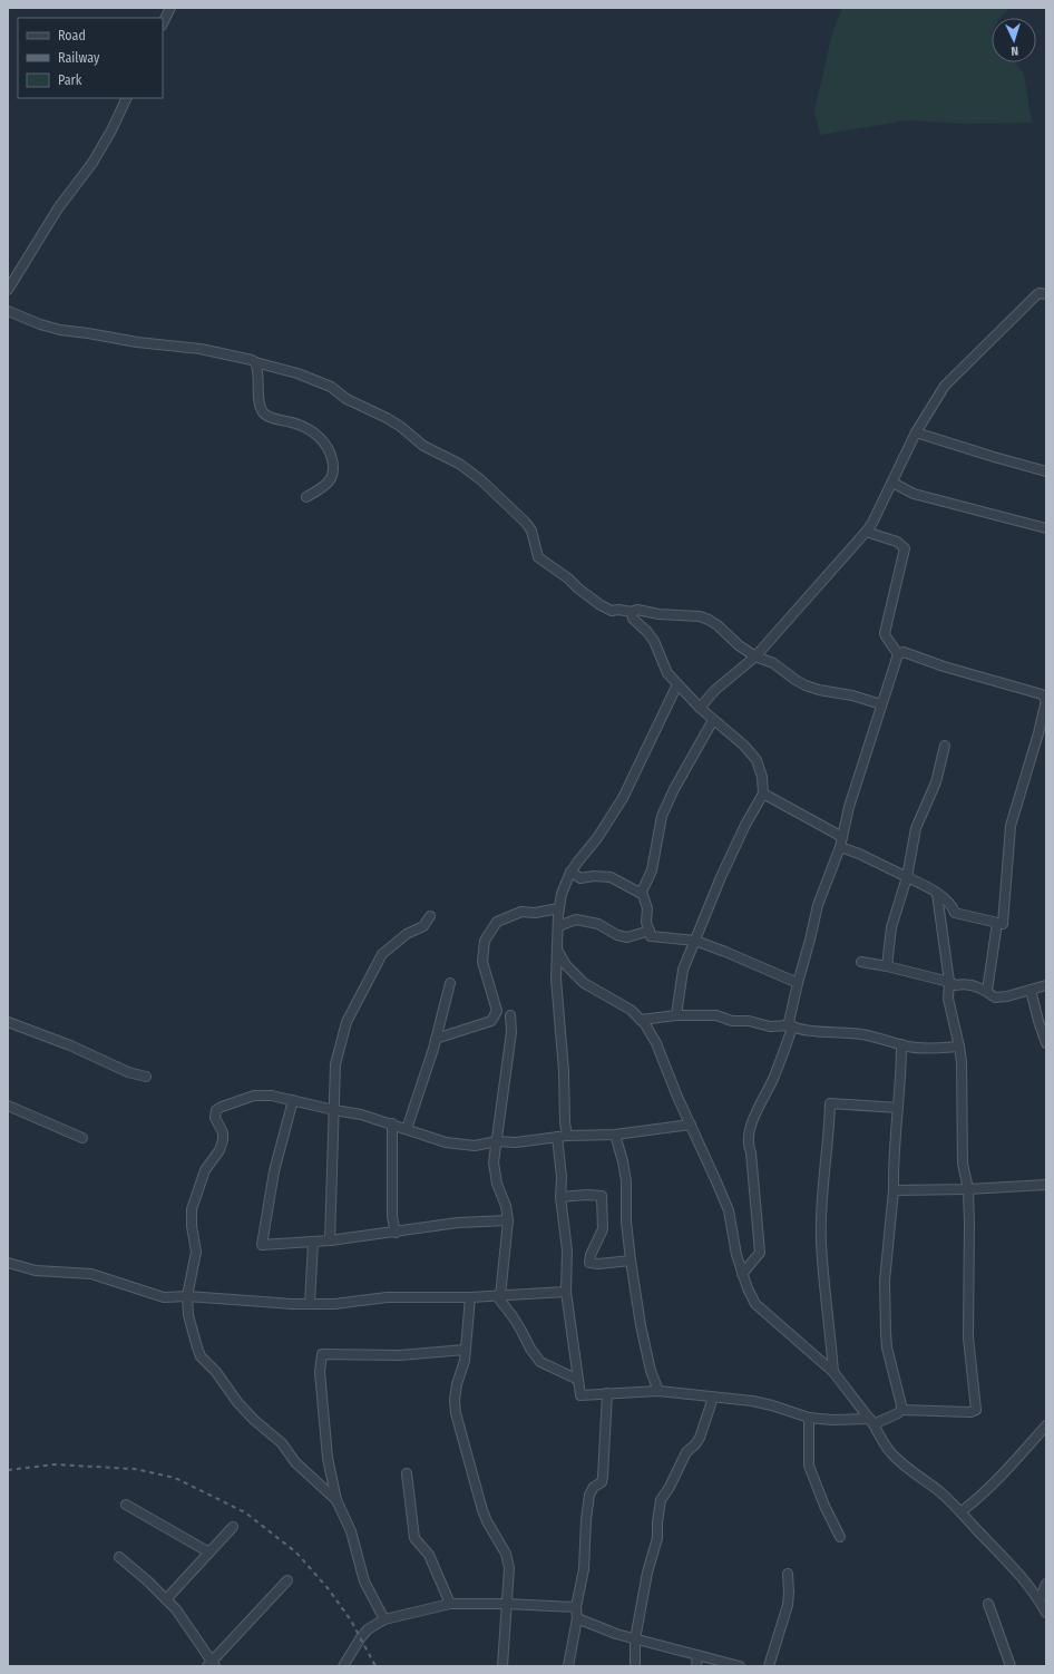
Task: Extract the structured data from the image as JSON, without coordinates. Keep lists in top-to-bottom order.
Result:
{
  "legend": ["Road", "Railway", "Park"],
  "north": "bottom"
}
